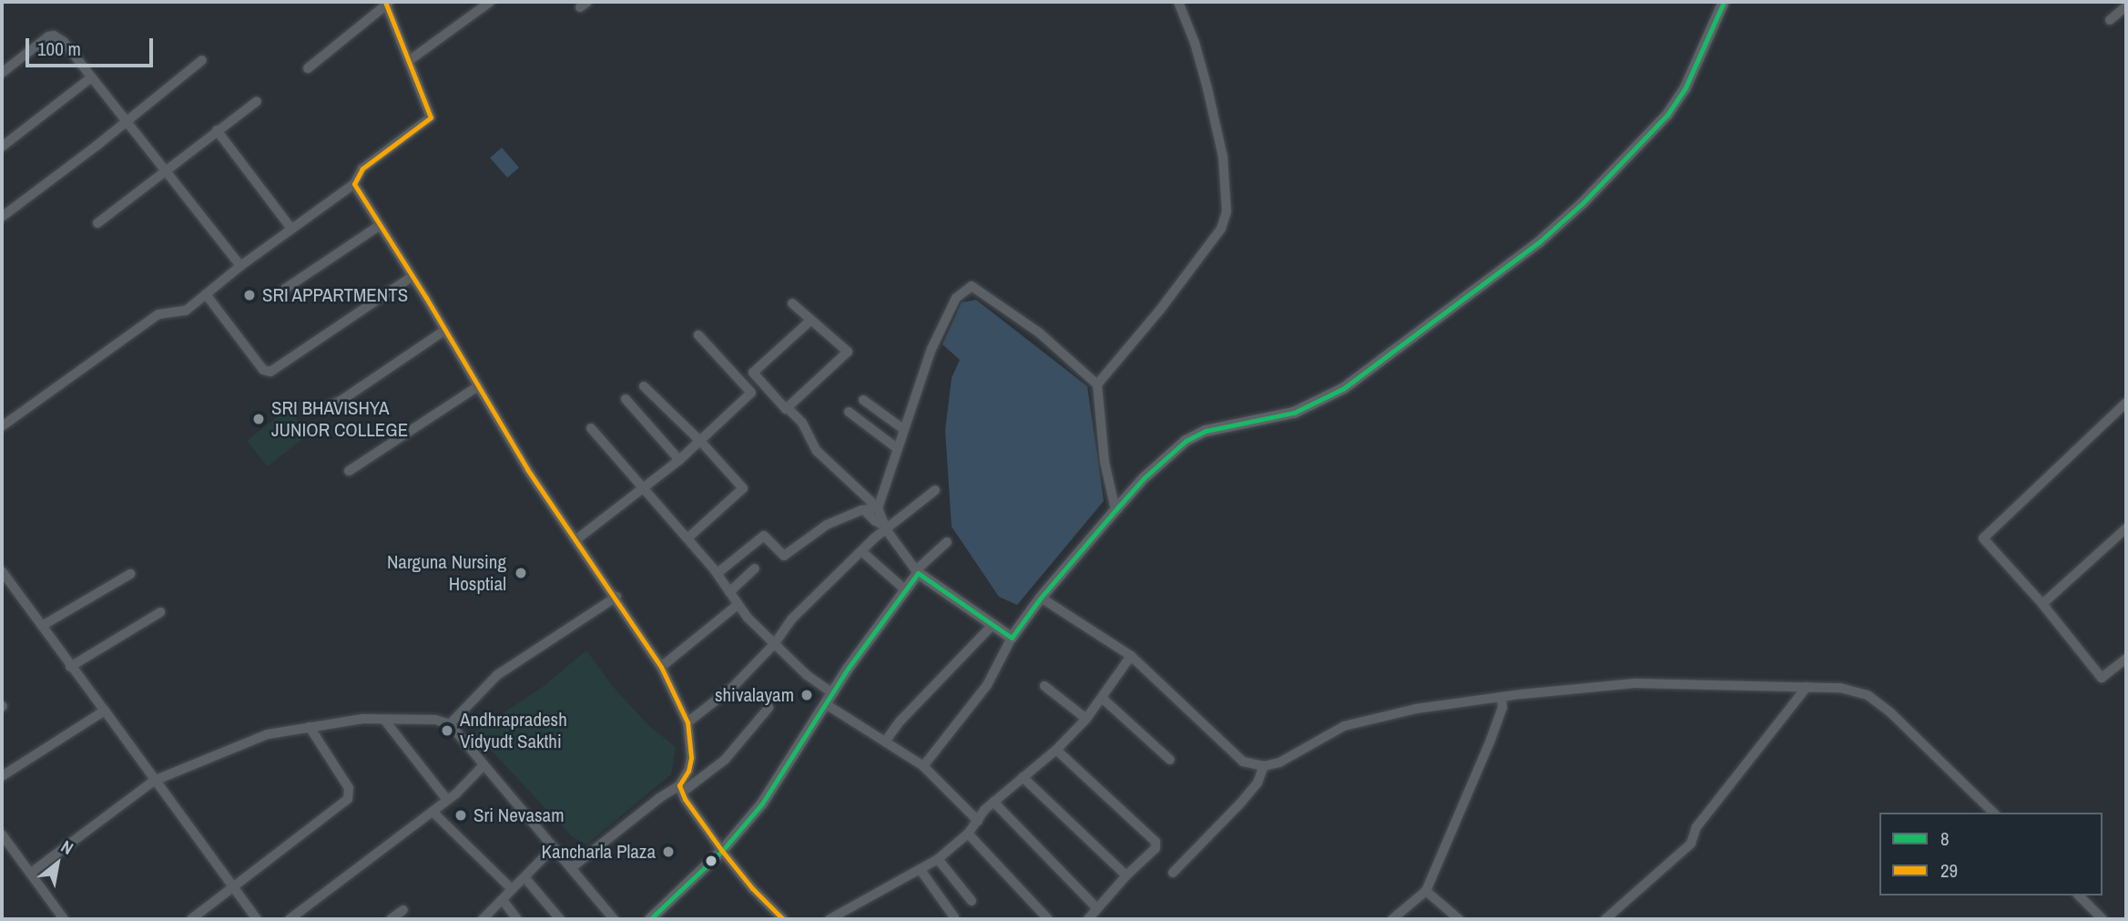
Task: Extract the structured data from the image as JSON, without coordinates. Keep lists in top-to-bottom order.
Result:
{
  "places": [
    "SRI APPARTMENTS",
    "SRI BHAVISHYA JUNIOR COLLEGE",
    "Narguna Nursing Hosptial",
    "shivalayam",
    "Andhrapradesh Vidyudt Sakthi",
    "Sri Nevasam",
    "Kancharla Plaza"
  ],
  "lines": ["transit line 8", "transit line 29"],
  "legend": ["8", "29"],
  "scale_bar": "100 m",
  "north": "top right"
}
